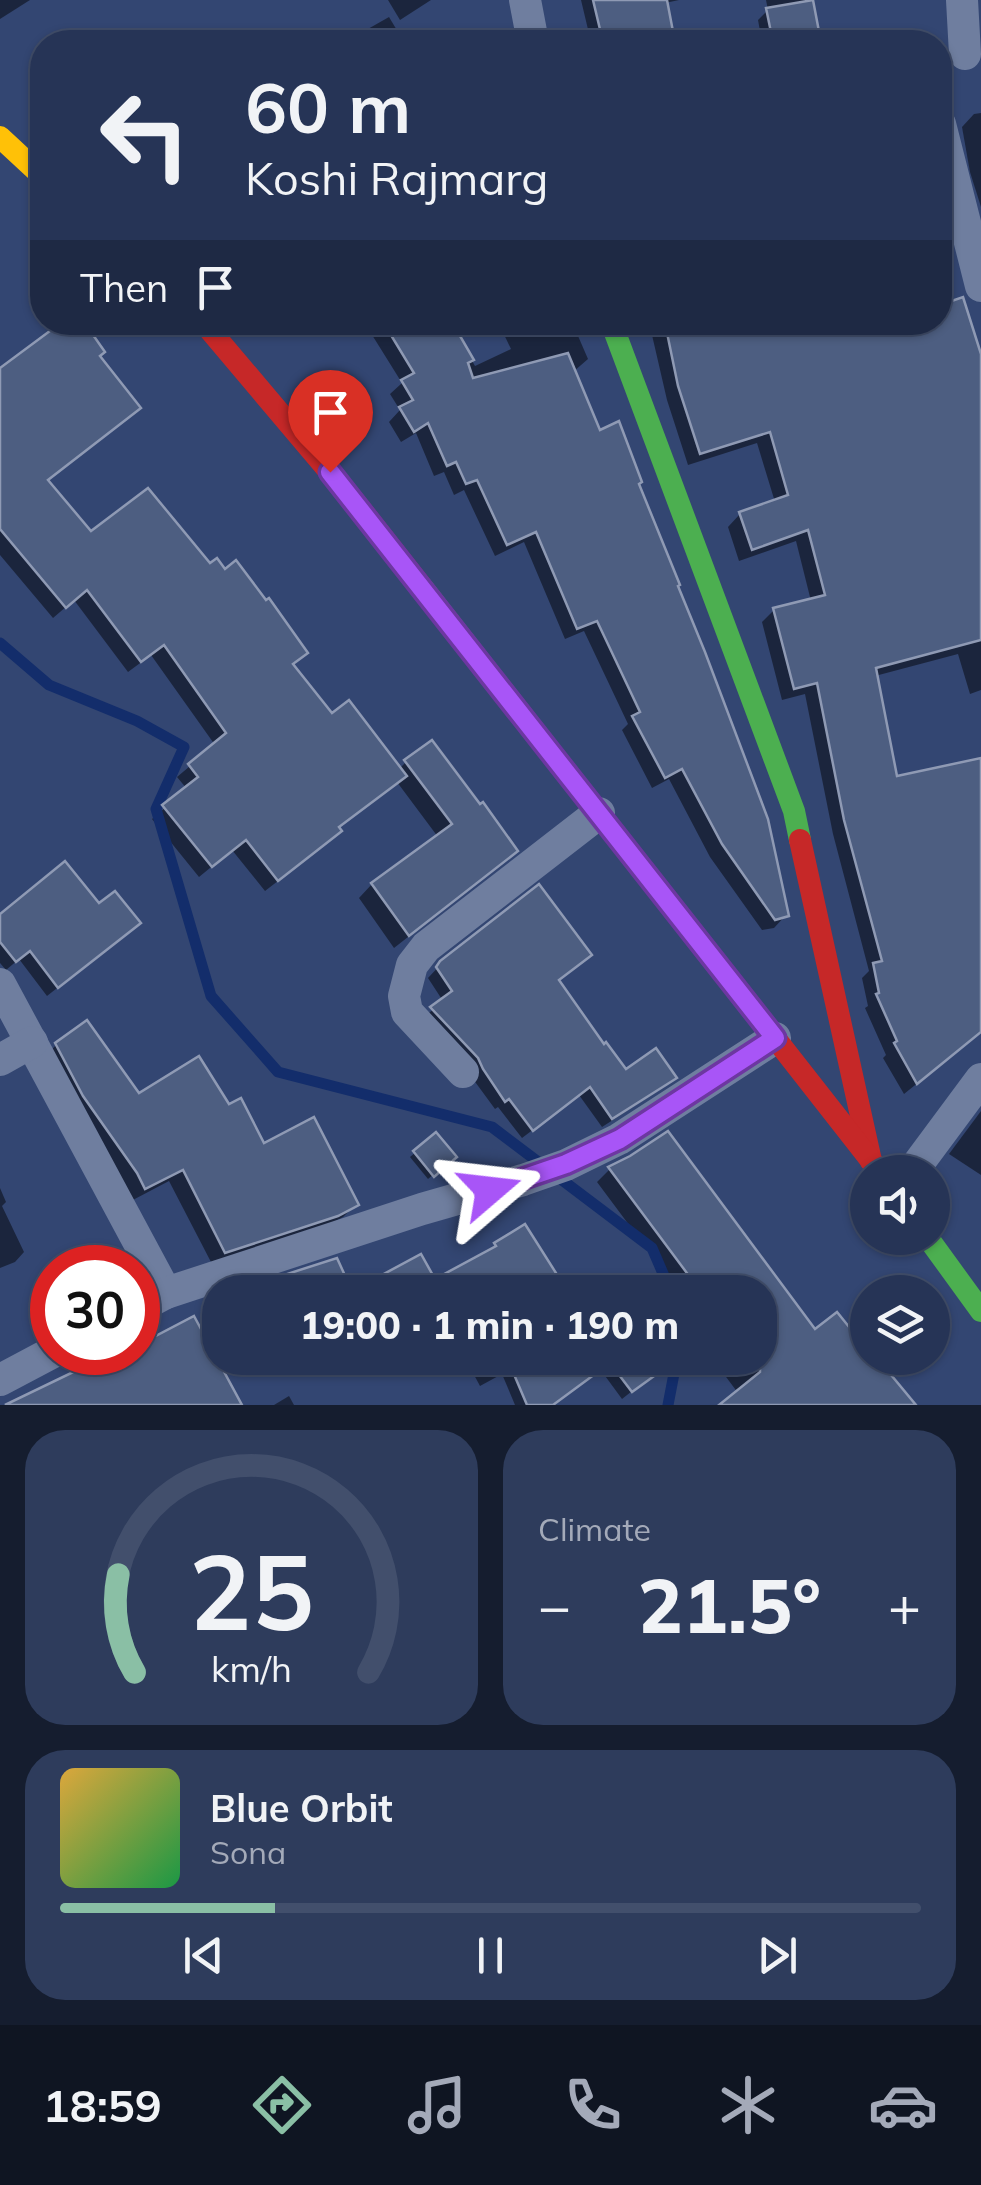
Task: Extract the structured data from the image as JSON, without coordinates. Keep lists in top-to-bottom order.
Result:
{
  "page": {
    "turn": ["60 m", "Koshi Rajmarg"],
    "then": "Then",
    "limit": "30",
    "trip": "19:00 · 1 min · 190 m",
    "tile": "Climate",
    "heat": ["−", "21.5°", "+"],
    "song": ["Blue Orbit", "Sona"],
    "tabs": "18:59",
    "gauge": ["25", "km/h"]
  }
}
